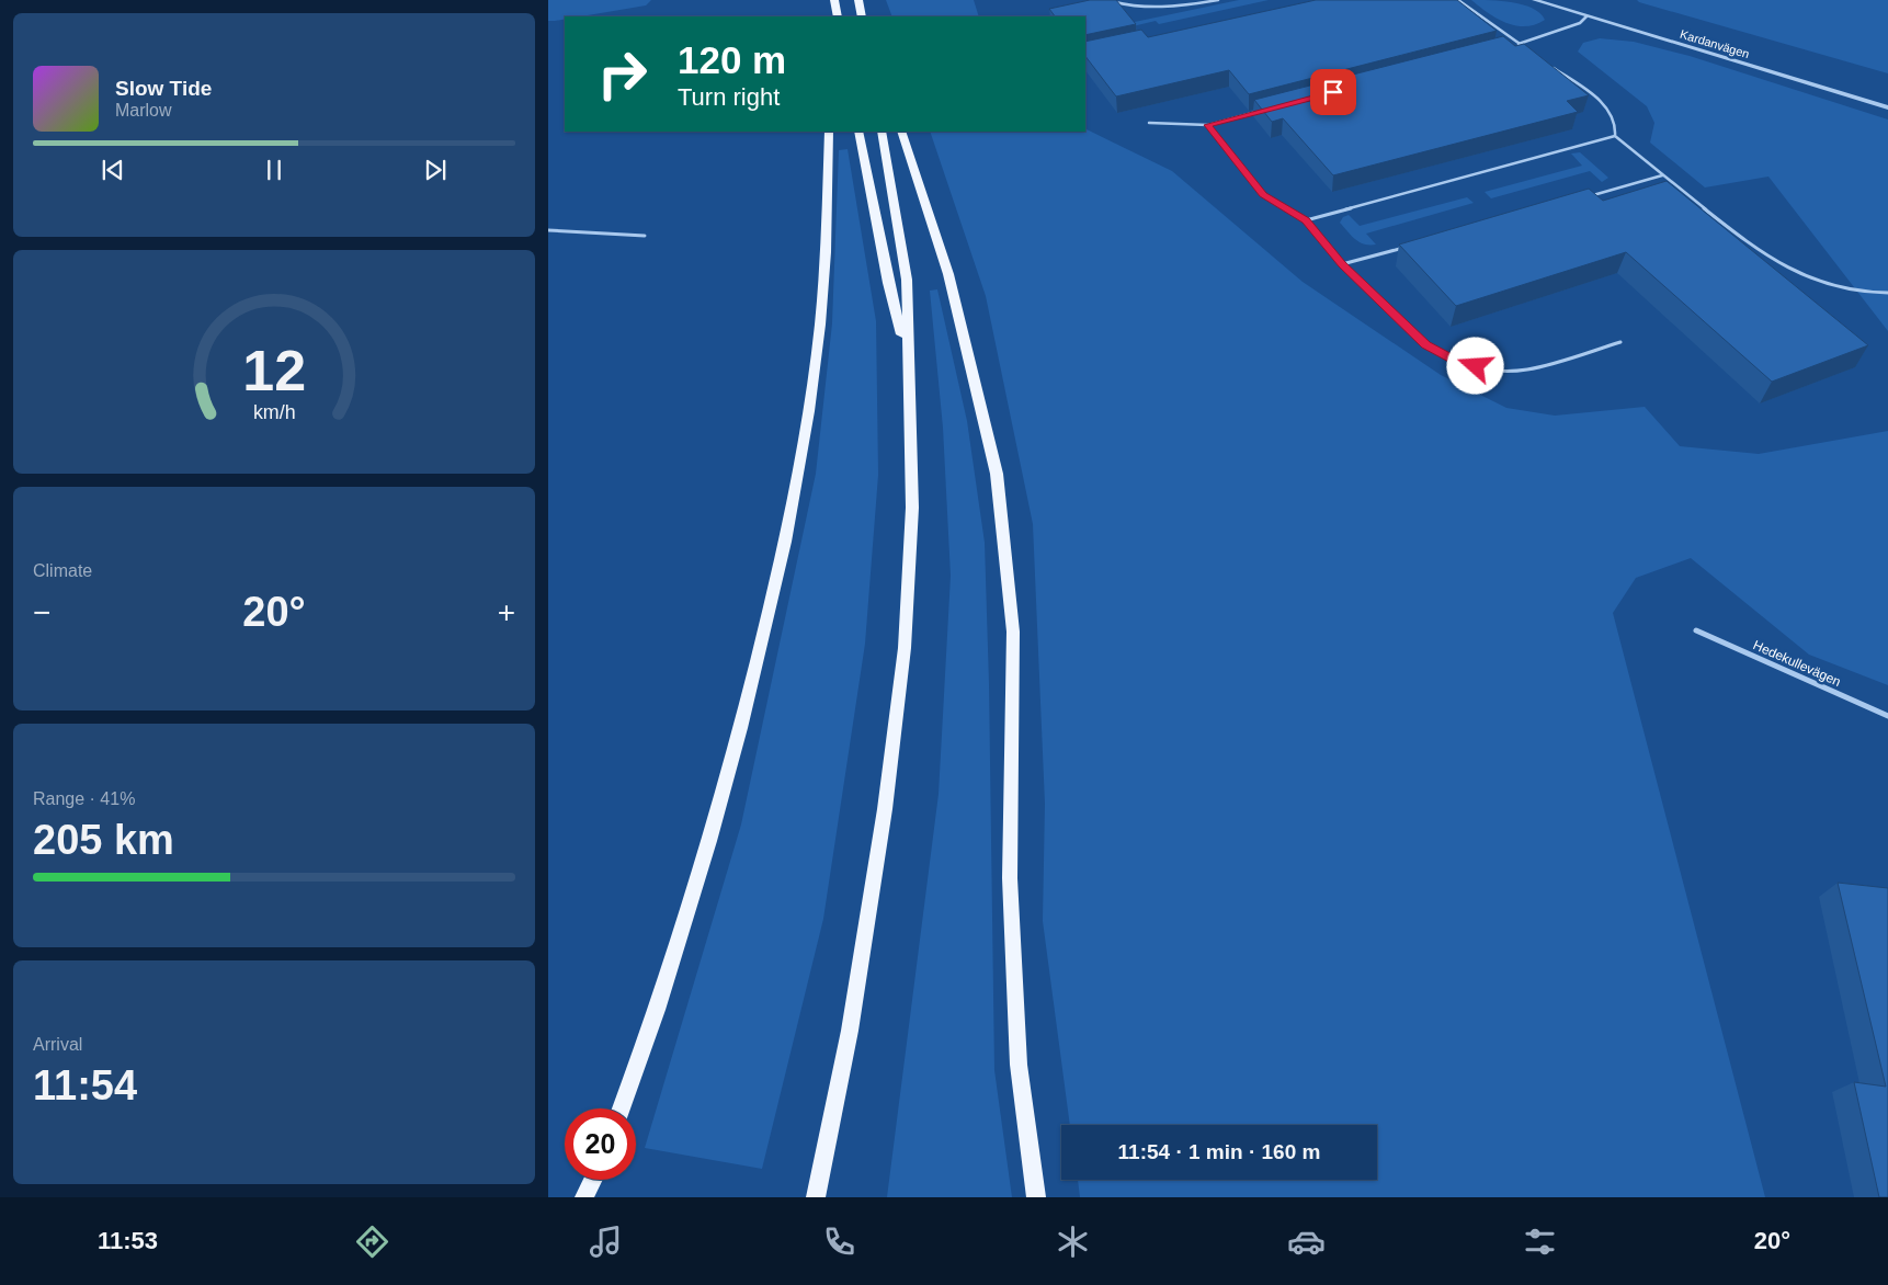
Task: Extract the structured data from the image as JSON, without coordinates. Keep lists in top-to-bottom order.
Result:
{
  "streets": {
    "street": ["Kardanvägen", "Hedekullevägen"]
  },
  "page": {
    "turn": ["120 m", "Turn right"],
    "song": ["Slow Tide", "Marlow"],
    "tile": [
      "Climate",
      ["Range · 41%", "205 km"],
      ["Arrival", "11:54"]
    ],
    "heat": ["−", "20°", "+"],
    "limit": "20",
    "trip": "11:54 · 1 min · 160 m",
    "tabs": ["11:53", "20°"],
    "gauge": ["12", "km/h"]
  }
}
